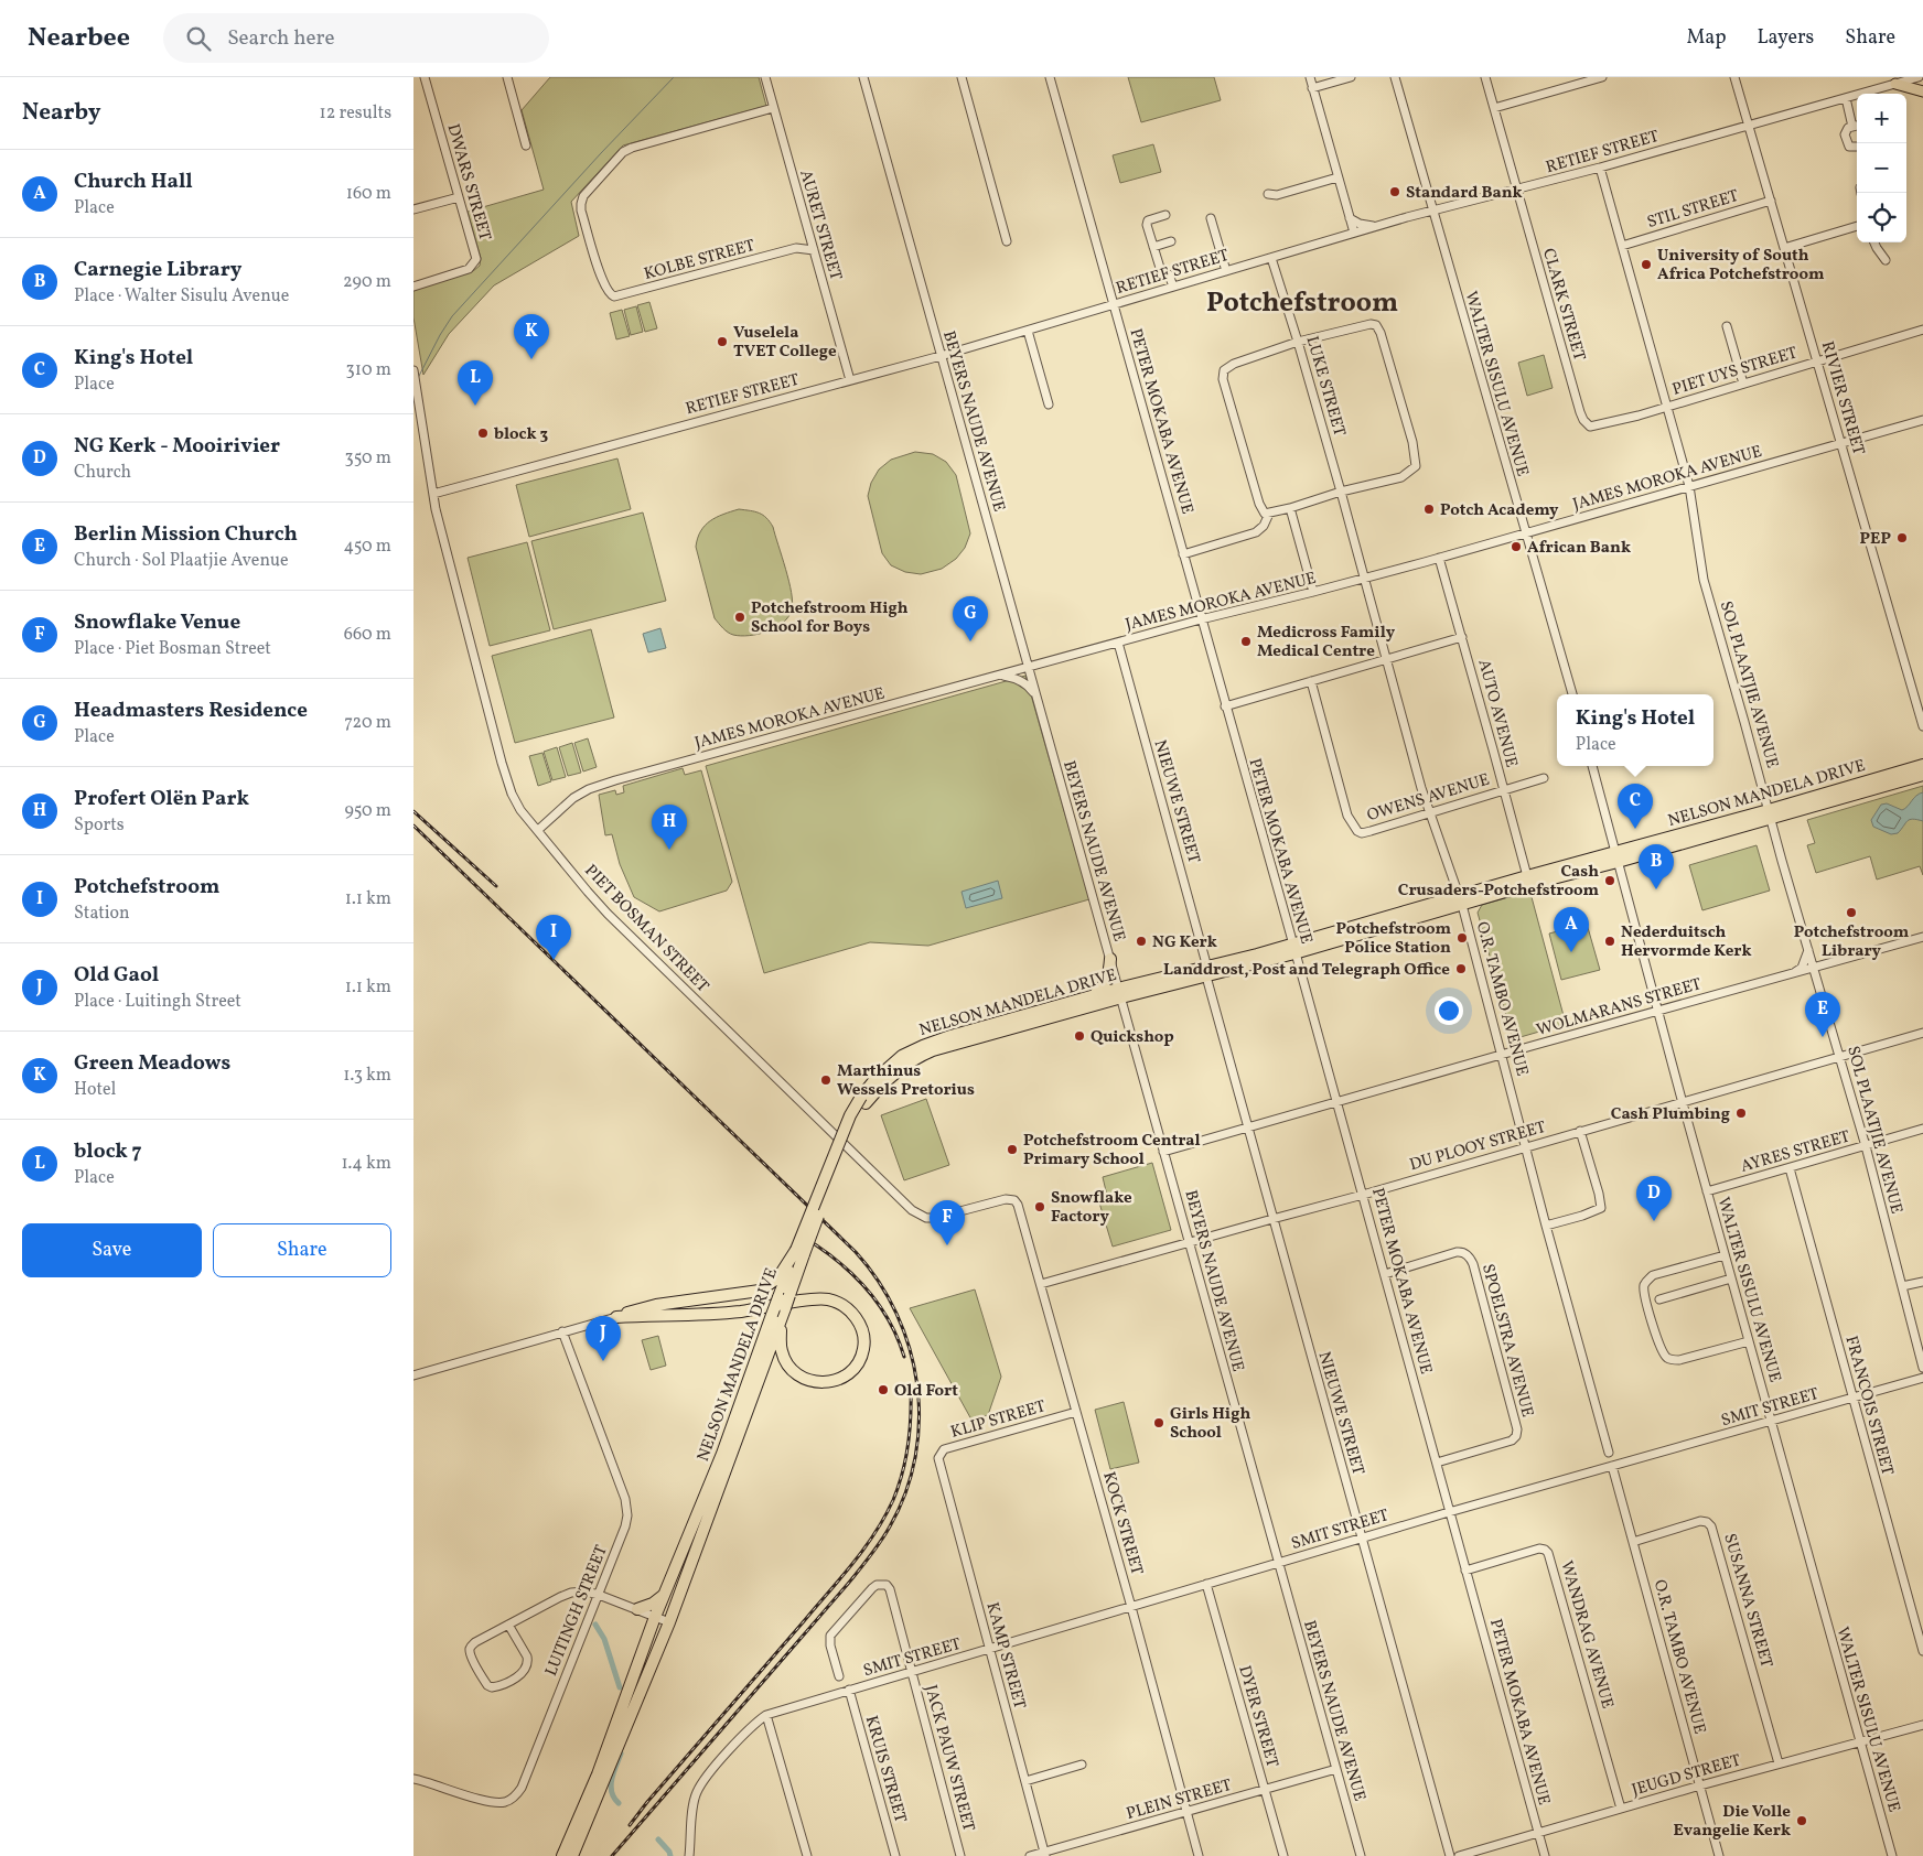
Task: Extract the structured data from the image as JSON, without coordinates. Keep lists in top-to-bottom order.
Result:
{
  "streets": {
    "highway": ["NELSON MANDELA DRIVE"],
    "street": [
      "RETIEF STREET",
      "DWARS STREET",
      "STIL STREET",
      "AURET STREET",
      "KOLBE STREET",
      "CLARK STREET",
      "PIET UYS STREET",
      "WALTER SISULU AVENUE",
      "LUKE STREET",
      "RIVIER STREET",
      "BEYERS NAUDE AVENUE",
      "PETER MOKABA AVENUE",
      "JAMES MOROKA AVENUE",
      "SOL PLAATJIE AVENUE",
      "AUTO AVENUE",
      "OWENS AVENUE",
      "NIEUWE STREET",
      "PIET BOSMAN STREET",
      "O.R. TAMBO AVENUE",
      "WOLMARANS STREET",
      "DU PLOOY STREET",
      "AYRES STREET",
      "SPOELSTRA AVENUE",
      "FRANCOIS STREET",
      "SMIT STREET",
      "KLIP STREET",
      "KOCK STREET",
      "SUSANNA STREET",
      "LUITINGH STREET",
      "WANDRAG AVENUE",
      "KAMP STREET",
      "DYER STREET",
      "JACK PAUW STREET",
      "KRUIS STREET",
      "JEUGD STREET",
      "PLEIN STREET"
    ]
  },
  "crossings": [
    ["RETIEF STREET", "AURET STREET"],
    ["RETIEF STREET", "CLARK STREET"],
    ["RETIEF STREET", "WALTER SISULU AVENUE"],
    ["RETIEF STREET", "LUKE STREET"],
    ["RETIEF STREET", "RIVIER STREET"],
    ["RETIEF STREET", "BEYERS NAUDE AVENUE"],
    ["RETIEF STREET", "PETER MOKABA AVENUE"],
    ["RETIEF STREET", "SOL PLAATJIE AVENUE"],
    ["RETIEF STREET", "PIET BOSMAN STREET"],
    ["STIL STREET", "RIVIER STREET"],
    ["STIL STREET", "SOL PLAATJIE AVENUE"],
    ["AURET STREET", "KOLBE STREET"],
    ["CLARK STREET", "PIET UYS STREET"],
    ["PIET UYS STREET", "RIVIER STREET"],
    ["PIET UYS STREET", "SOL PLAATJIE AVENUE"],
    ["WALTER SISULU AVENUE", "JAMES MOROKA AVENUE"],
    ["WALTER SISULU AVENUE", "NELSON MANDELA DRIVE"],
    ["WALTER SISULU AVENUE", "WOLMARANS STREET"],
    ["WALTER SISULU AVENUE", "DU PLOOY STREET"],
    ["WALTER SISULU AVENUE", "AYRES STREET"],
    ["WALTER SISULU AVENUE", "SMIT STREET"],
    ["WALTER SISULU AVENUE", "JEUGD STREET"],
    ["LUKE STREET", "O.R. TAMBO AVENUE"],
    ["RIVIER STREET", "JAMES MOROKA AVENUE"],
    ["BEYERS NAUDE AVENUE", "JAMES MOROKA AVENUE"],
    ["BEYERS NAUDE AVENUE", "NELSON MANDELA DRIVE"],
    ["BEYERS NAUDE AVENUE", "WOLMARANS STREET"],
    ["BEYERS NAUDE AVENUE", "DU PLOOY STREET"],
    ["BEYERS NAUDE AVENUE", "SMIT STREET"],
    ["BEYERS NAUDE AVENUE", "PLEIN STREET"],
    ["PETER MOKABA AVENUE", "JAMES MOROKA AVENUE"],
    ["PETER MOKABA AVENUE", "NELSON MANDELA DRIVE"],
    ["PETER MOKABA AVENUE", "WOLMARANS STREET"],
    ["PETER MOKABA AVENUE", "DU PLOOY STREET"],
    ["PETER MOKABA AVENUE", "SPOELSTRA AVENUE"],
    ["PETER MOKABA AVENUE", "SMIT STREET"],
    ["PETER MOKABA AVENUE", "WANDRAG AVENUE"],
    ["PETER MOKABA AVENUE", "JEUGD STREET"],
    ["JAMES MOROKA AVENUE", "SOL PLAATJIE AVENUE"],
    ["JAMES MOROKA AVENUE", "AUTO AVENUE"],
    ["JAMES MOROKA AVENUE", "NIEUWE STREET"],
    ["JAMES MOROKA AVENUE", "PIET BOSMAN STREET"],
    ["JAMES MOROKA AVENUE", "O.R. TAMBO AVENUE"],
    ["SOL PLAATJIE AVENUE", "NELSON MANDELA DRIVE"],
    ["SOL PLAATJIE AVENUE", "WOLMARANS STREET"],
    ["SOL PLAATJIE AVENUE", "DU PLOOY STREET"],
    ["SOL PLAATJIE AVENUE", "AYRES STREET"],
    ["AUTO AVENUE", "NELSON MANDELA DRIVE"],
    ["AUTO AVENUE", "OWENS AVENUE"],
    ["NELSON MANDELA DRIVE", "NIEUWE STREET"],
    ["NELSON MANDELA DRIVE", "O.R. TAMBO AVENUE"],
    ["OWENS AVENUE", "O.R. TAMBO AVENUE"],
    ["NIEUWE STREET", "WOLMARANS STREET"],
    ["NIEUWE STREET", "DU PLOOY STREET"],
    ["NIEUWE STREET", "SMIT STREET"],
    ["PIET BOSMAN STREET", "KOCK STREET"],
    ["O.R. TAMBO AVENUE", "WOLMARANS STREET"],
    ["O.R. TAMBO AVENUE", "DU PLOOY STREET"],
    ["O.R. TAMBO AVENUE", "SMIT STREET"],
    ["O.R. TAMBO AVENUE", "SUSANNA STREET"],
    ["O.R. TAMBO AVENUE", "JEUGD STREET"],
    ["DU PLOOY STREET", "KOCK STREET"],
    ["AYRES STREET", "FRANCOIS STREET"],
    ["FRANCOIS STREET", "SMIT STREET"],
    ["SMIT STREET", "KOCK STREET"],
    ["SMIT STREET", "KAMP STREET"],
    ["SMIT STREET", "DYER STREET"],
    ["SMIT STREET", "JACK PAUW STREET"],
    ["SMIT STREET", "KRUIS STREET"],
    ["KLIP STREET", "KOCK STREET"],
    ["KLIP STREET", "KAMP STREET"],
    ["KOCK STREET", "PLEIN STREET"],
    ["SUSANNA STREET", "JEUGD STREET"],
    ["WANDRAG AVENUE", "JEUGD STREET"],
    ["KAMP STREET", "PLEIN STREET"],
    ["DYER STREET", "PLEIN STREET"]
  ],
  "districts": ["Potchefstroom"],
  "places": [
    "Standard Bank",
    "University of South Africa Potchefstroom",
    "Vuselela TVET College",
    "block 3",
    "Potch Academy",
    "PEP",
    "African Bank",
    "Potchefstroom High School for Boys",
    "Medicross Family Medical Centre",
    "Cash Crusaders-Potchefstroom",
    "Potchefstroom Library",
    "Potchefstroom Police Station",
    "NG Kerk",
    "Nederduitsch Hervormde Kerk",
    "Landdrost, Post and Telegraph Office",
    "Quickshop",
    "Marthinus Wessels Pretorius",
    "Cash Plumbing",
    "Potchefstroom Central Primary School",
    "Snowflake Factory",
    "Old Fort",
    "Girls High School",
    "Die Volle Evangelie Kerk"
  ],
  "page": {
    "header": "Nearbee",
    "search": "Search here",
    "nav": ["Map", "Layers", "Share"],
    "heading": ["Nearby", "12 results"],
    "map_buttons": ["+", "−"],
    "list": [
      {
        "mark": "A",
        "name": "Church Hall",
        "note": "Place",
        "value": "160 m"
      },
      {
        "mark": "B",
        "name": "Carnegie Library",
        "note": "Place · Walter Sisulu Avenue",
        "value": "290 m"
      },
      {
        "mark": "C",
        "name": "King's Hotel",
        "note": "Place",
        "value": "310 m"
      },
      {
        "mark": "D",
        "name": "NG Kerk - Mooirivier",
        "note": "Church",
        "value": "350 m"
      },
      {
        "mark": "E",
        "name": "Berlin Mission Church",
        "note": "Church · Sol Plaatjie Avenue",
        "value": "450 m"
      },
      {
        "mark": "F",
        "name": "Snowflake Venue",
        "note": "Place · Piet Bosman Street",
        "value": "660 m"
      },
      {
        "mark": "G",
        "name": "Headmasters Residence",
        "note": "Place",
        "value": "720 m"
      },
      {
        "mark": "H",
        "name": "Profert Olën Park",
        "note": "Sports",
        "value": "950 m"
      },
      {
        "mark": "I",
        "name": "Potchefstroom",
        "note": "Station",
        "value": "1.1 km"
      },
      {
        "mark": "J",
        "name": "Old Gaol",
        "note": "Place · Luitingh Street",
        "value": "1.1 km"
      },
      {
        "mark": "K",
        "name": "Green Meadows",
        "note": "Hotel",
        "value": "1.3 km"
      },
      {
        "mark": "L",
        "name": "block 7",
        "note": "Place",
        "value": "1.4 km"
      }
    ],
    "pins": [
      "K",
      "L",
      "G",
      "C",
      "H",
      "B",
      "A",
      "I",
      "E",
      "D",
      "F",
      "J"
    ],
    "popup": ["King's Hotel", "Place"],
    "buttons": ["Save", "Share"]
  }
}
